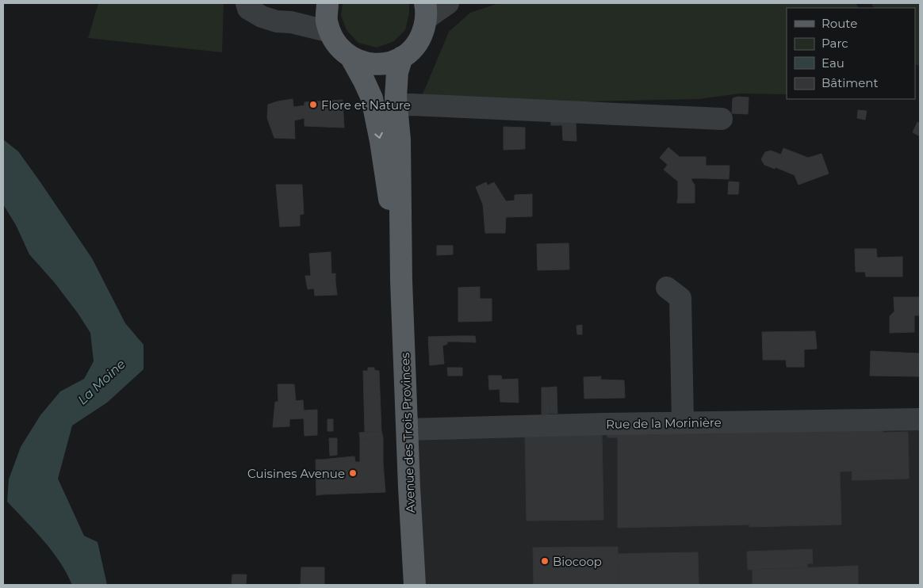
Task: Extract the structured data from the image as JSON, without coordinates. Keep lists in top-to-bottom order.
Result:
{
  "streets": {
    "main road": ["Avenue des Trois Provinces"],
    "street": ["Rue de la Morinière"]
  },
  "crossings": [
    ["Rue de la Morinière", "Avenue des Trois Provinces"]
  ],
  "water": ["La Moine"],
  "places": ["Flore et Nature", "Cuisines Avenue", "Biocoop"],
  "legend": [
    "Route",
    "Parc",
    "Eau",
    "Bâtiment"
  ]
}
